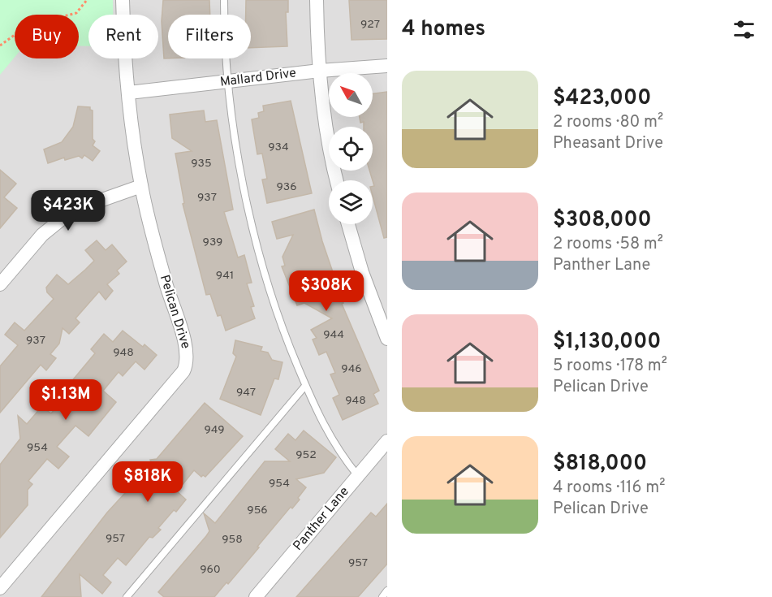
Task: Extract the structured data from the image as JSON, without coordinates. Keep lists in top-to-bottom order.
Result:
{
  "streets": {
    "street": ["Mallard Drive", "Pelican Drive", "Panther Lane"]
  },
  "crossings": [
    ["Mallard Drive", "Pelican Drive"]
  ],
  "house_numbers": [
    "927",
    "934",
    "935",
    "936",
    "937",
    "939",
    "941",
    "944",
    "937",
    "948",
    "946",
    "947",
    "948",
    "949",
    "954",
    "952",
    "954",
    "956",
    "957",
    "958",
    "957",
    "960"
  ],
  "north": "top left",
  "page": {
    "heading": "4 homes",
    "chip": ["Buy", "Rent", "Filters"],
    "list": [
      {
        "name": "$423,000",
        "note": "2 rooms · 80 m² · Pheasant Drive"
      },
      {
        "name": "$308,000",
        "note": "2 rooms · 58 m² · Panther Lane"
      },
      {
        "name": "$1,130,000",
        "note": "5 rooms · 178 m² · Pelican Drive"
      },
      {
        "name": "$818,000",
        "note": "4 rooms · 116 m² · Pelican Drive"
      }
    ],
    "price": [
      "$423K",
      "$308K",
      "$1.13M",
      "$818K"
    ]
  }
}
